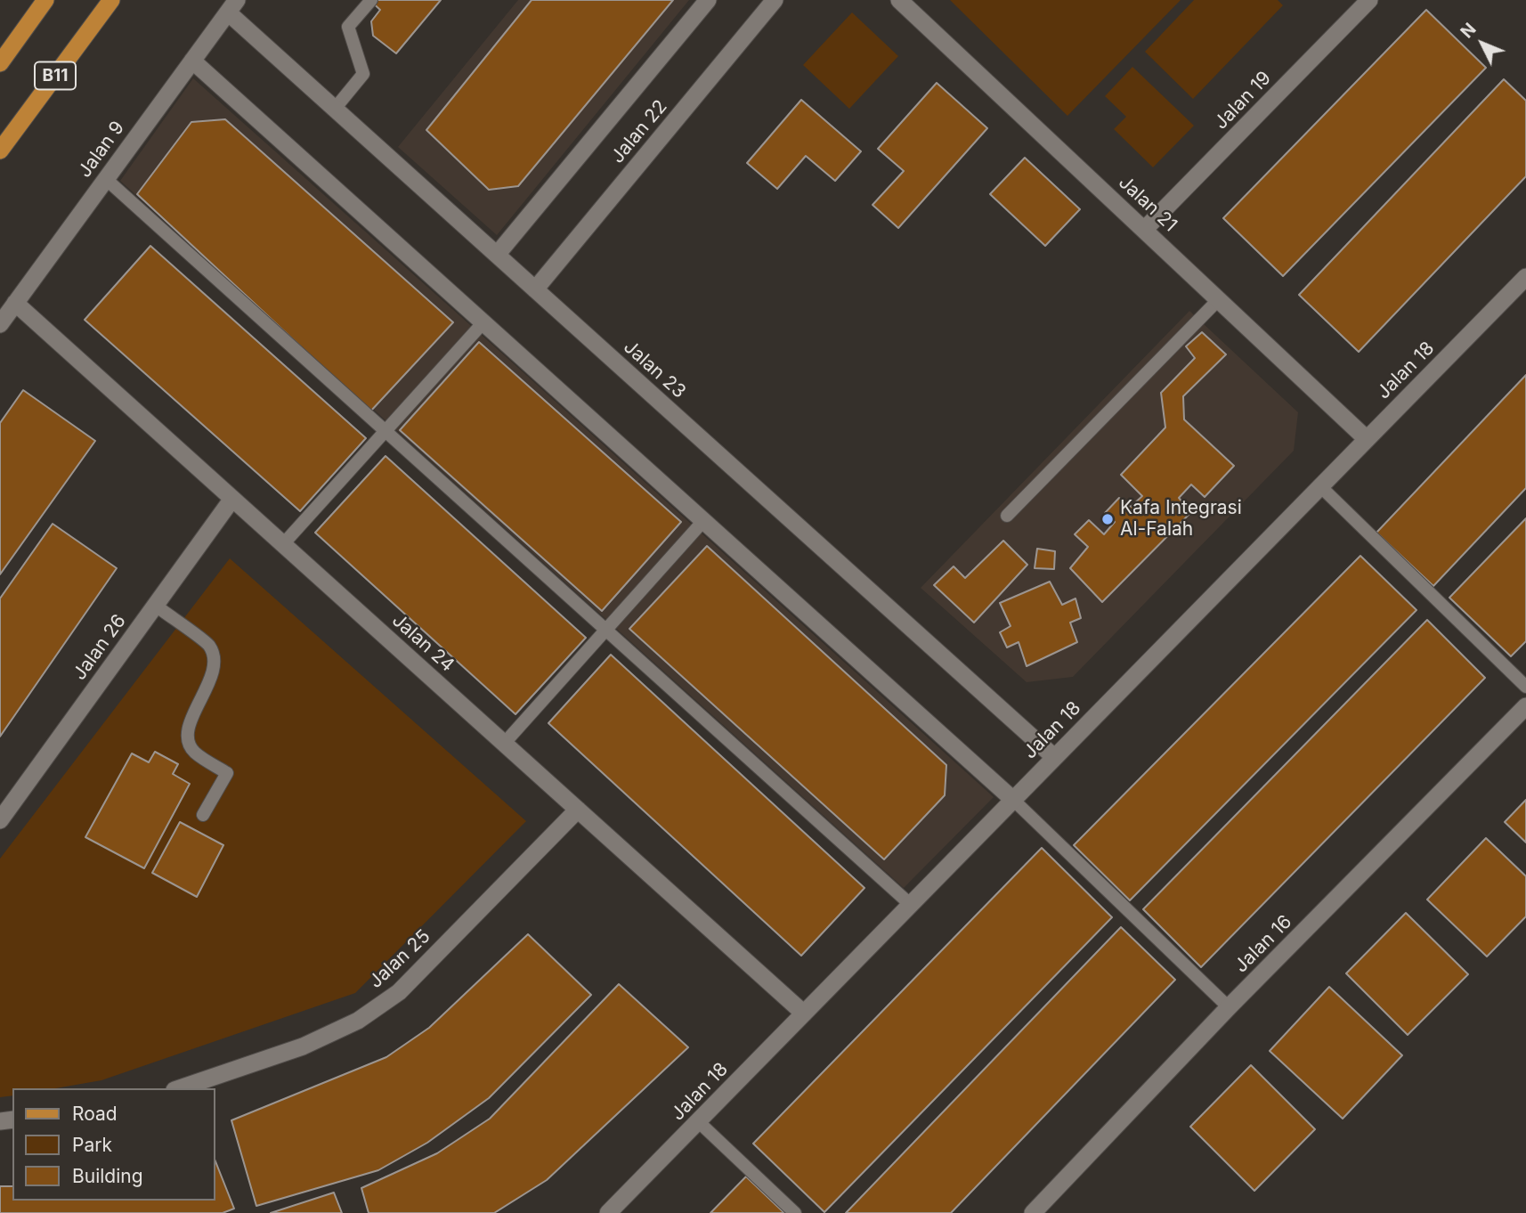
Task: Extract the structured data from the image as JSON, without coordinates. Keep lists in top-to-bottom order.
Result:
{
  "streets": {
    "main road": ["B11"],
    "street": [
      "Jalan 19",
      "Jalan 22",
      "Jalan 9",
      "Jalan 21",
      "Jalan 23",
      "Jalan 18",
      "Jalan 24",
      "Jalan 26",
      "Jalan 16",
      "Jalan 25"
    ]
  },
  "crossings": [
    ["Jalan 19", "Jalan 21"],
    ["Jalan 22", "Jalan 23"],
    ["Jalan 9", "Jalan 23"],
    ["Jalan 9", "Jalan 24"],
    ["Jalan 21", "Jalan 18"],
    ["Jalan 23", "Jalan 18"],
    ["Jalan 18", "Jalan 24"],
    ["Jalan 24", "Jalan 26"],
    ["Jalan 24", "Jalan 25"]
  ],
  "places": ["Kafa Integrasi Al-Falah"],
  "legend": ["Road", "Park", "Building"],
  "north": "top left"
}
